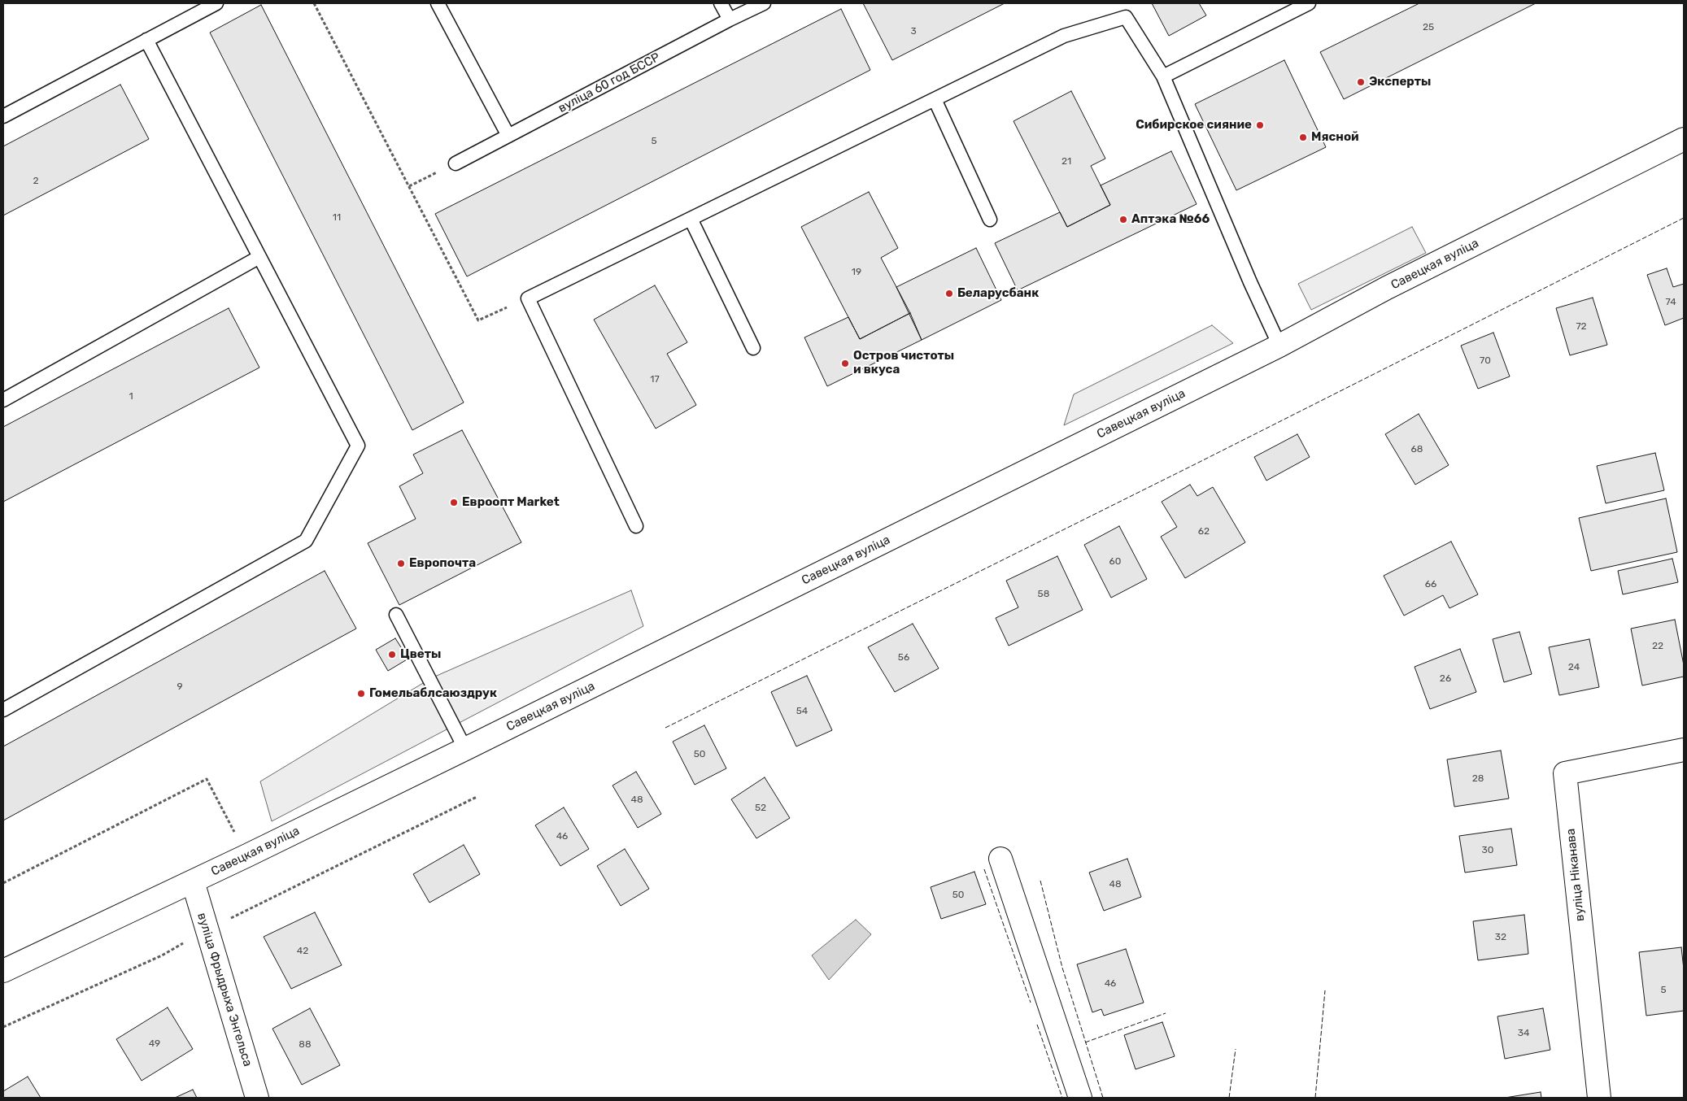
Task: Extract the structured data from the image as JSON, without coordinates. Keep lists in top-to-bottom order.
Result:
{
  "streets": {
    "main road": ["Савецкая вуліца", "вуліца Ніканава", "вуліца Фрыдрыха Энгельса"],
    "lane": ["вуліца 60 год БССР"]
  },
  "crossings": [
    ["Савецкая вуліца", "вуліца Фрыдрыха Энгельса"]
  ],
  "places": [
    "Эксперты",
    "Сибирское сияние",
    "Мясной",
    "Аптэка №66",
    "Беларусбанк",
    "Остров чистоты и вкуса",
    "Евроопт Market",
    "Европочта",
    "Цветы",
    "Гомельаблсаюздрук"
  ],
  "house_numbers": [
    "25",
    "3",
    "5",
    "21",
    "2",
    "11",
    "19",
    "74",
    "72",
    "70",
    "17",
    "1",
    "68",
    "62",
    "60",
    "66",
    "58",
    "22",
    "56",
    "24",
    "26",
    "9",
    "54",
    "50",
    "28",
    "48",
    "52",
    "46",
    "30",
    "48",
    "50",
    "32",
    "42",
    "46",
    "5",
    "34",
    "49",
    "88"
  ]
}
